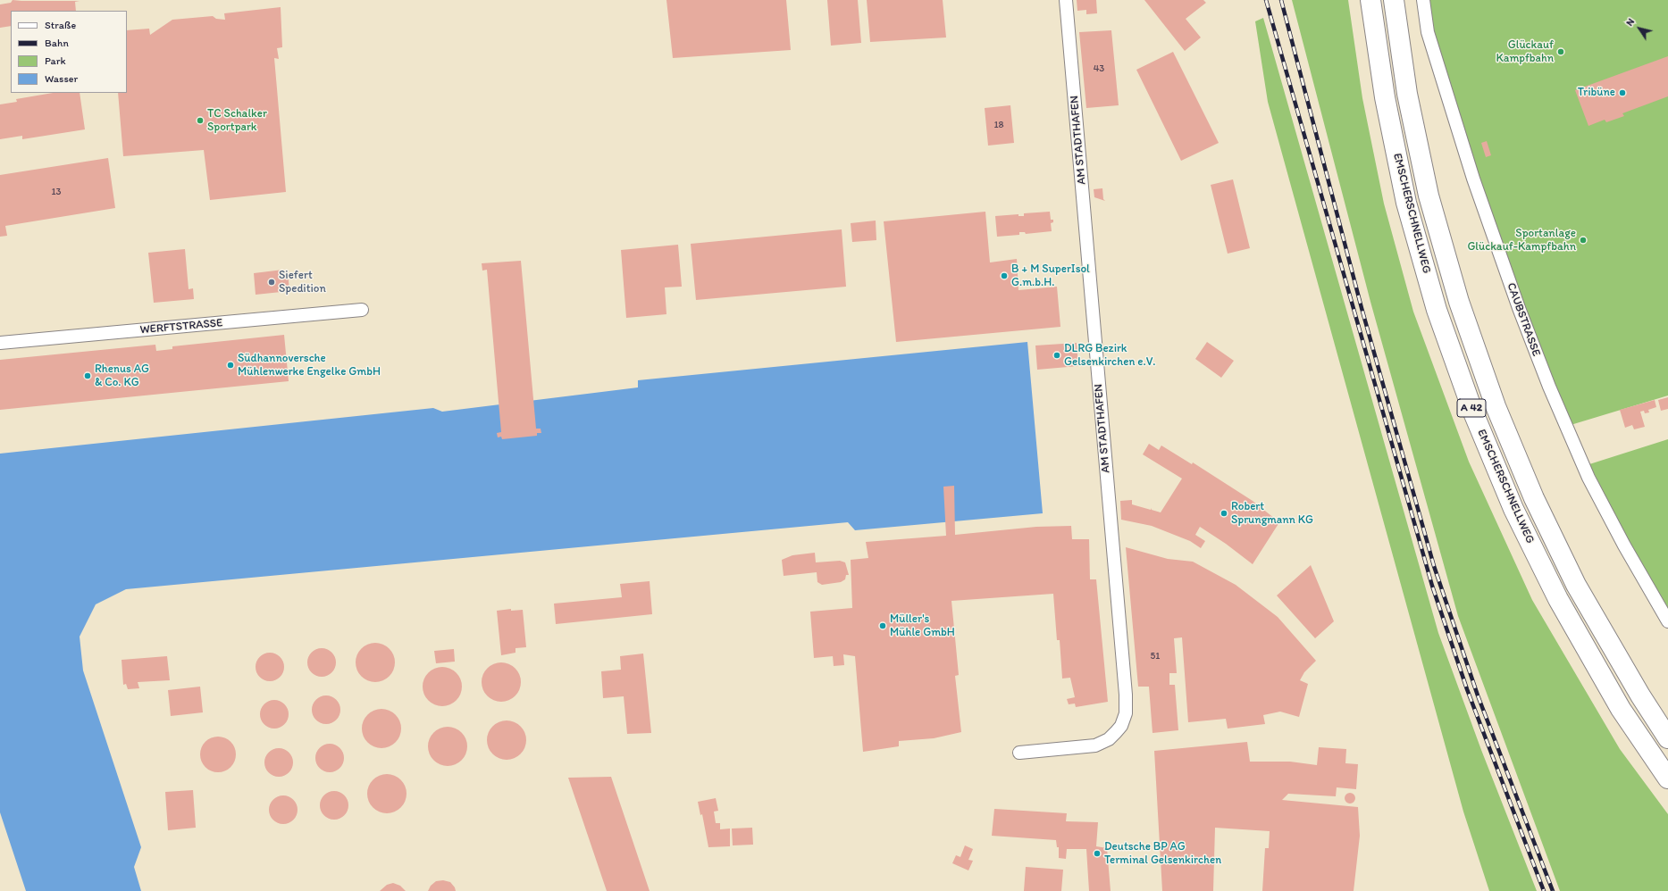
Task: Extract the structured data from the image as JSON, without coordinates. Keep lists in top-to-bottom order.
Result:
{
  "streets": {
    "highway": ["EMSCHERSCHNELLWEG", "A 42"],
    "street": ["AM STADTHAFEN", "CAUBSTRASSE", "WERFTSTRASSE"]
  },
  "places": [
    "Glückauf Kampfbahn",
    "Tribüne",
    "TC Schalker Sportpark",
    "Sportanlage Glückauf-Kampfbahn",
    "B + M SuperIsol G.m.b.H.",
    "Siefert Spedition",
    "DLRG Bezirk Gelsenkirchen e.V.",
    "Südhannoversche Mühlenwerke Engelke GmbH",
    "Rhenus AG & Co. KG",
    "Robert Sprungmann KG",
    "Müller's Mühle GmbH",
    "Deutsche BP AG Terminal Gelsenkirchen"
  ],
  "house_numbers": [
    "43",
    "18",
    "13",
    "51"
  ],
  "legend": [
    "Straße",
    "Bahn",
    "Park",
    "Wasser"
  ],
  "north": "top left"
}
